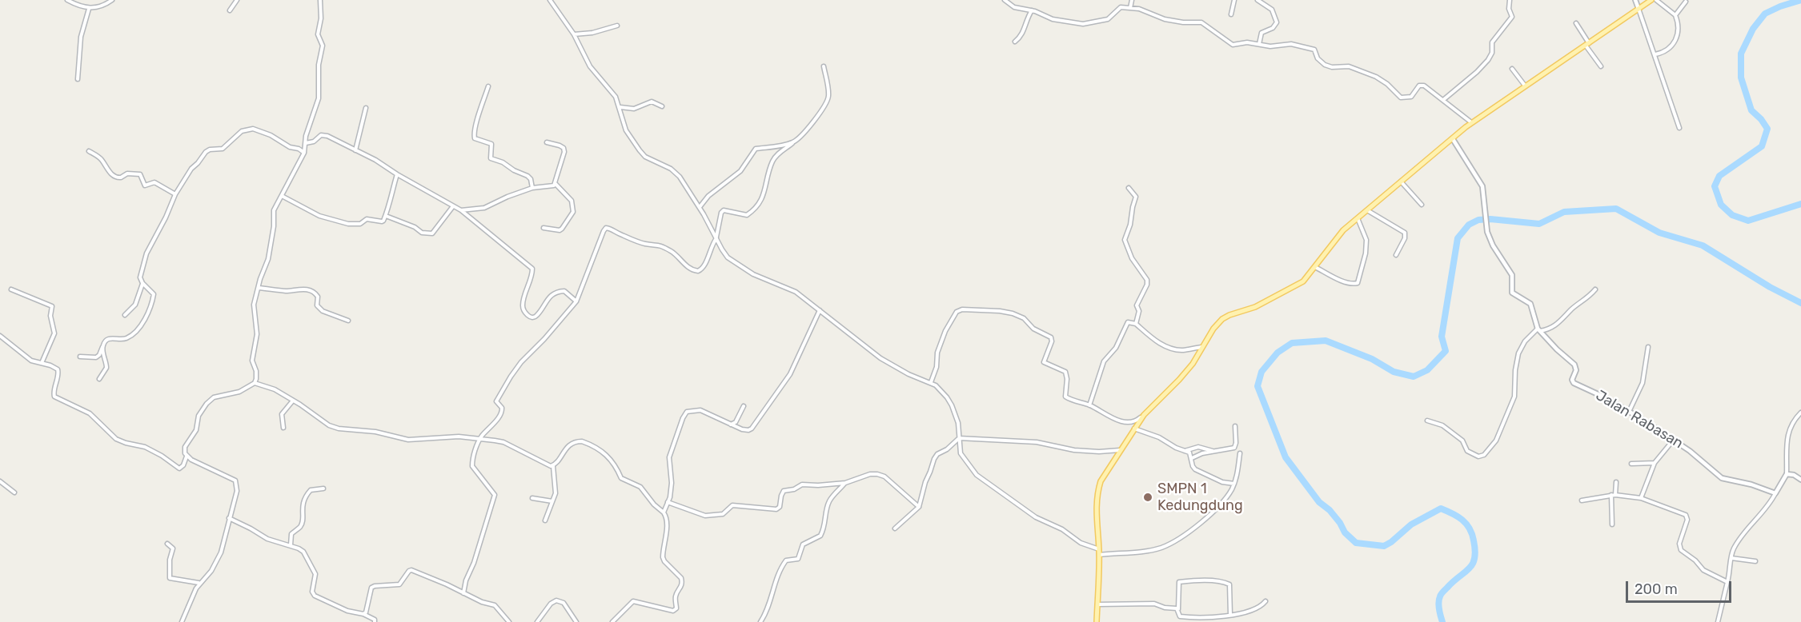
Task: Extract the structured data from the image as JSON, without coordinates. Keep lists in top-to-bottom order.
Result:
{
  "streets": {
    "street": ["Jalan Rabasan"]
  },
  "places": ["SMPN 1 Kedungdung"],
  "scale_bar": "200 m"
}
